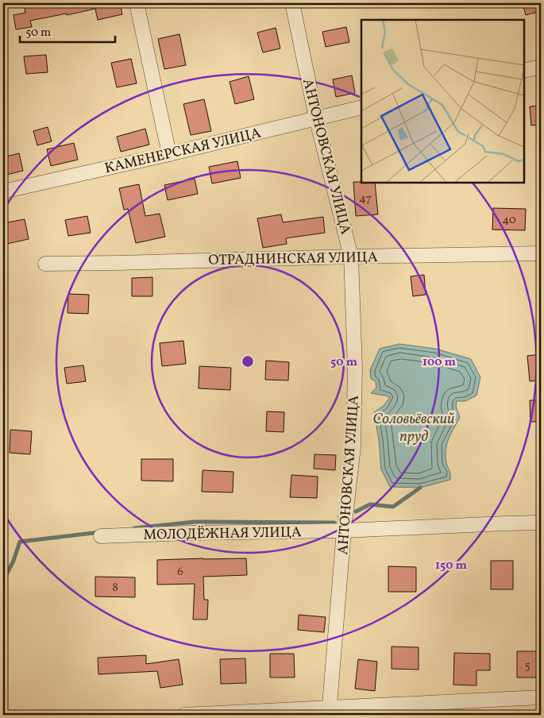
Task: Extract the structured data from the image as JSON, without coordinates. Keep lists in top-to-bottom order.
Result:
{
  "streets": {
    "street": [
      "КАМЕНЕРСКАЯ УЛИЦА",
      "АНТОНОВСКАЯ УЛИЦА",
      "ОТРАДНИНСКАЯ УЛИЦА",
      "МОЛОДЁЖНАЯ УЛИЦА"
    ]
  },
  "crossings": [
    ["КАМЕНЕРСКАЯ УЛИЦА", "АНТОНОВСКАЯ УЛИЦА"],
    ["АНТОНОВСКАЯ УЛИЦА", "ОТРАДНИНСКАЯ УЛИЦА"],
    ["АНТОНОВСКАЯ УЛИЦА", "МОЛОДЁЖНАЯ УЛИЦА"]
  ],
  "water": ["Соловьёвский пруд"],
  "house_numbers": [
    "47",
    "40",
    "6",
    "8",
    "5"
  ],
  "scale_bar": "50 m",
  "rings": ["50 m", "100 m", "150 m"]
}
